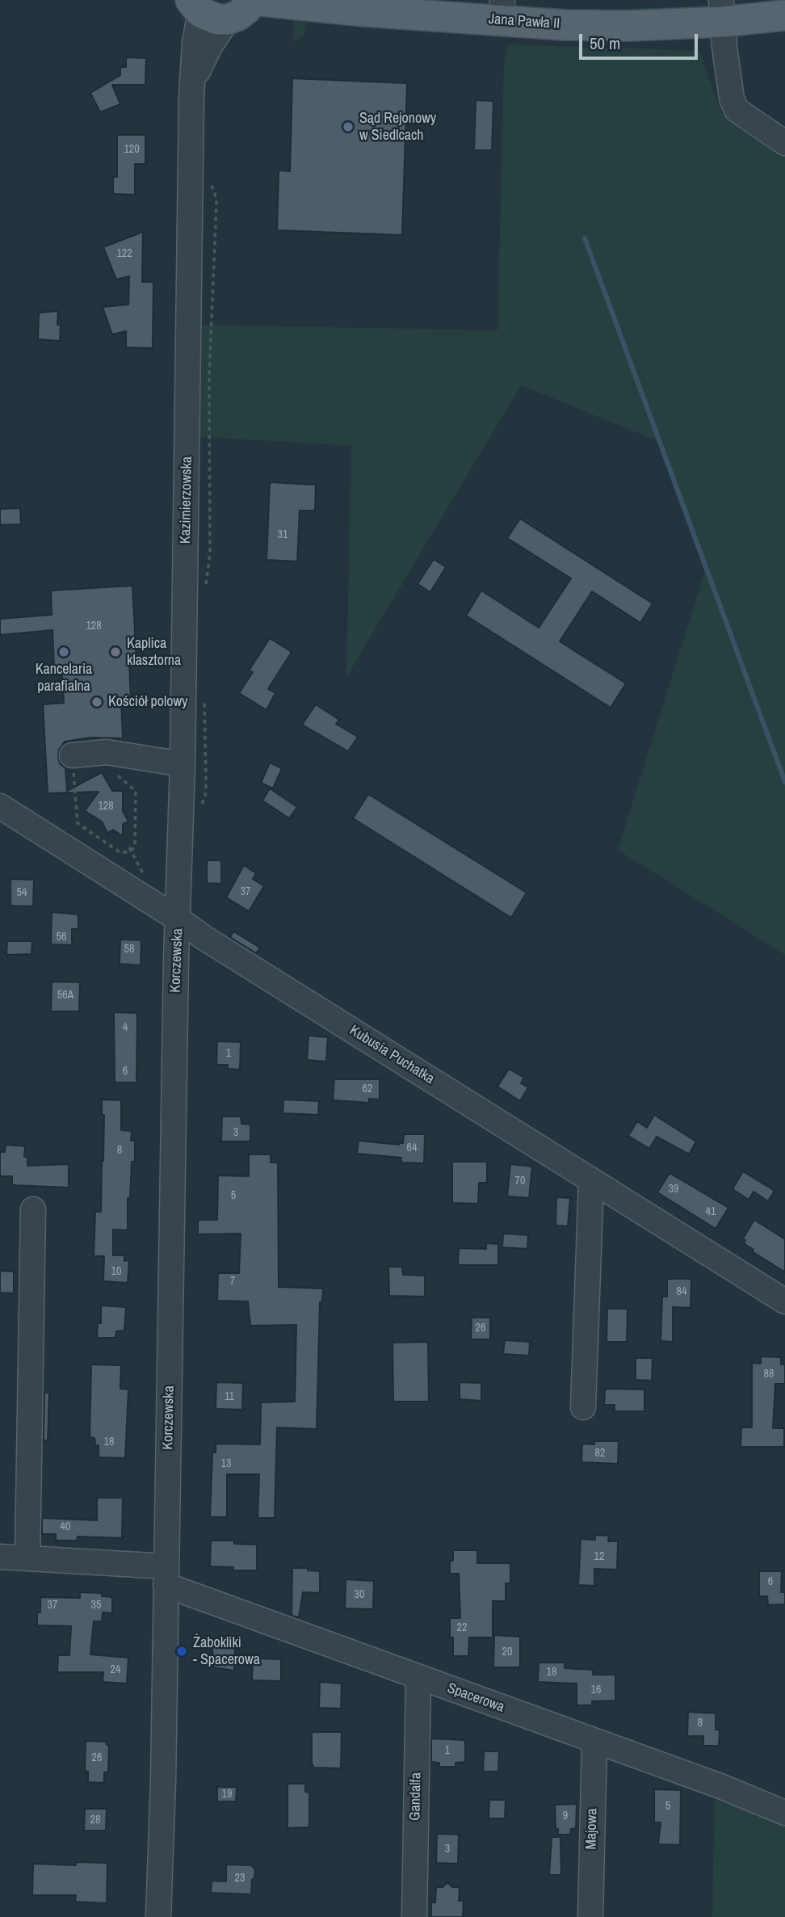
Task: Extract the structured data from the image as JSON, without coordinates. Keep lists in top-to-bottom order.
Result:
{
  "streets": {
    "main road": ["Jana Pawła II"],
    "street": [
      "Kazimierzowska",
      "Korczewska",
      "Kubusia Puchatka",
      "Spacerowa",
      "Gandalfa",
      "Majowa"
    ]
  },
  "crossings": [
    ["Kazimierzowska", "Korczewska"],
    ["Kazimierzowska", "Kubusia Puchatka"],
    ["Korczewska", "Kubusia Puchatka"],
    ["Korczewska", "Spacerowa"],
    ["Spacerowa", "Gandalfa"],
    ["Spacerowa", "Majowa"]
  ],
  "places": [
    "Sąd Rejonowy w Siedlcach",
    "Kancelaria parafialna",
    "Kaplica klasztorna",
    "Kościół polowy",
    "Żabokliki - Spacerowa"
  ],
  "house_numbers": [
    "120",
    "122",
    "31",
    "128",
    "128",
    "37",
    "54",
    "56",
    "58",
    "56A",
    "4",
    "1",
    "6",
    "62",
    "3",
    "64",
    "8",
    "70",
    "39",
    "5",
    "41",
    "10",
    "7",
    "84",
    "26",
    "88",
    "11",
    "18",
    "82",
    "13",
    "40",
    "12",
    "6",
    "30",
    "37",
    "35",
    "22",
    "20",
    "24",
    "18",
    "16",
    "8",
    "1",
    "26",
    "19",
    "5",
    "9",
    "28",
    "3",
    "23"
  ],
  "scale_bar": "50 m"
}
